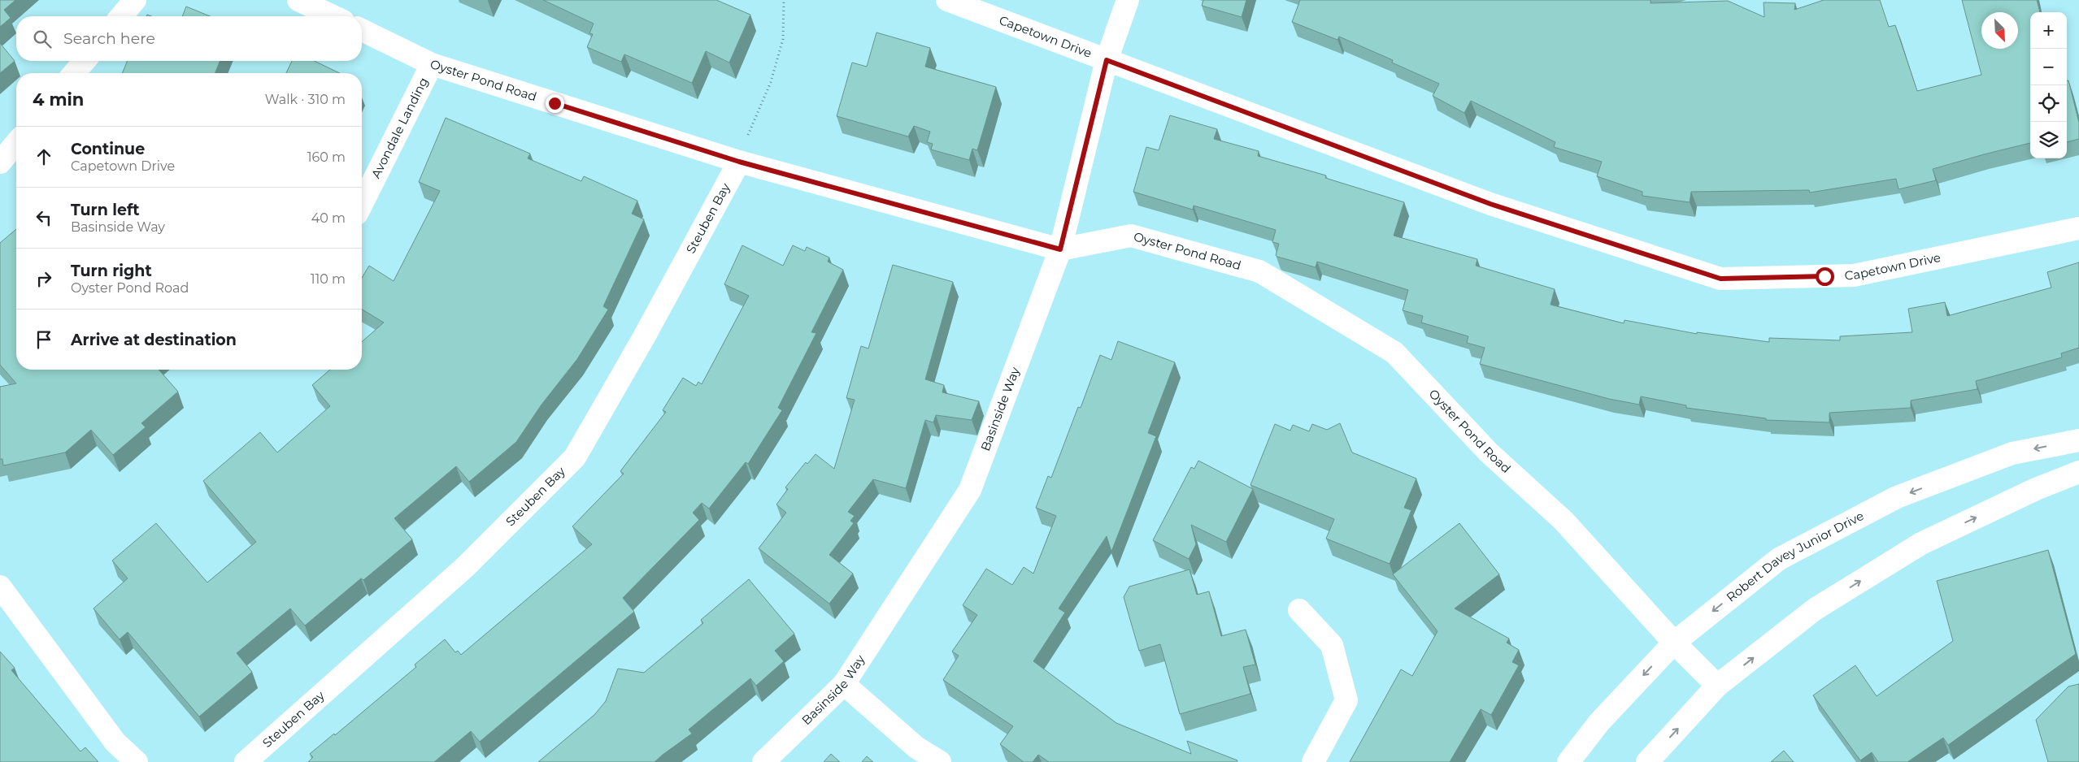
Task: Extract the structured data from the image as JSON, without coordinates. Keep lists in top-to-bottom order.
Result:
{
  "streets": {
    "street": [
      "Capetown Drive",
      "Oyster Pond Road",
      "Avondale Landing",
      "Steuben Bay",
      "Basinside Way",
      "Robert Davey Junior Drive"
    ]
  },
  "crossings": [
    ["Capetown Drive", "Basinside Way"],
    ["Oyster Pond Road", "Avondale Landing"],
    ["Oyster Pond Road", "Steuben Bay"],
    ["Oyster Pond Road", "Basinside Way"],
    ["Oyster Pond Road", "Robert Davey Junior Drive"]
  ],
  "north": "bottom right",
  "page": {
    "map_buttons": ["+", "−"],
    "search": "Search here",
    "heading": ["4 min", "Walk · 310 m"],
    "list": [
      ["Continue", "Capetown Drive", "160 m"],
      ["Turn left", "Basinside Way", "40 m"],
      ["Turn right", "Oyster Pond Road", "110 m"],
      "Arrive at destination"
    ]
  }
}
